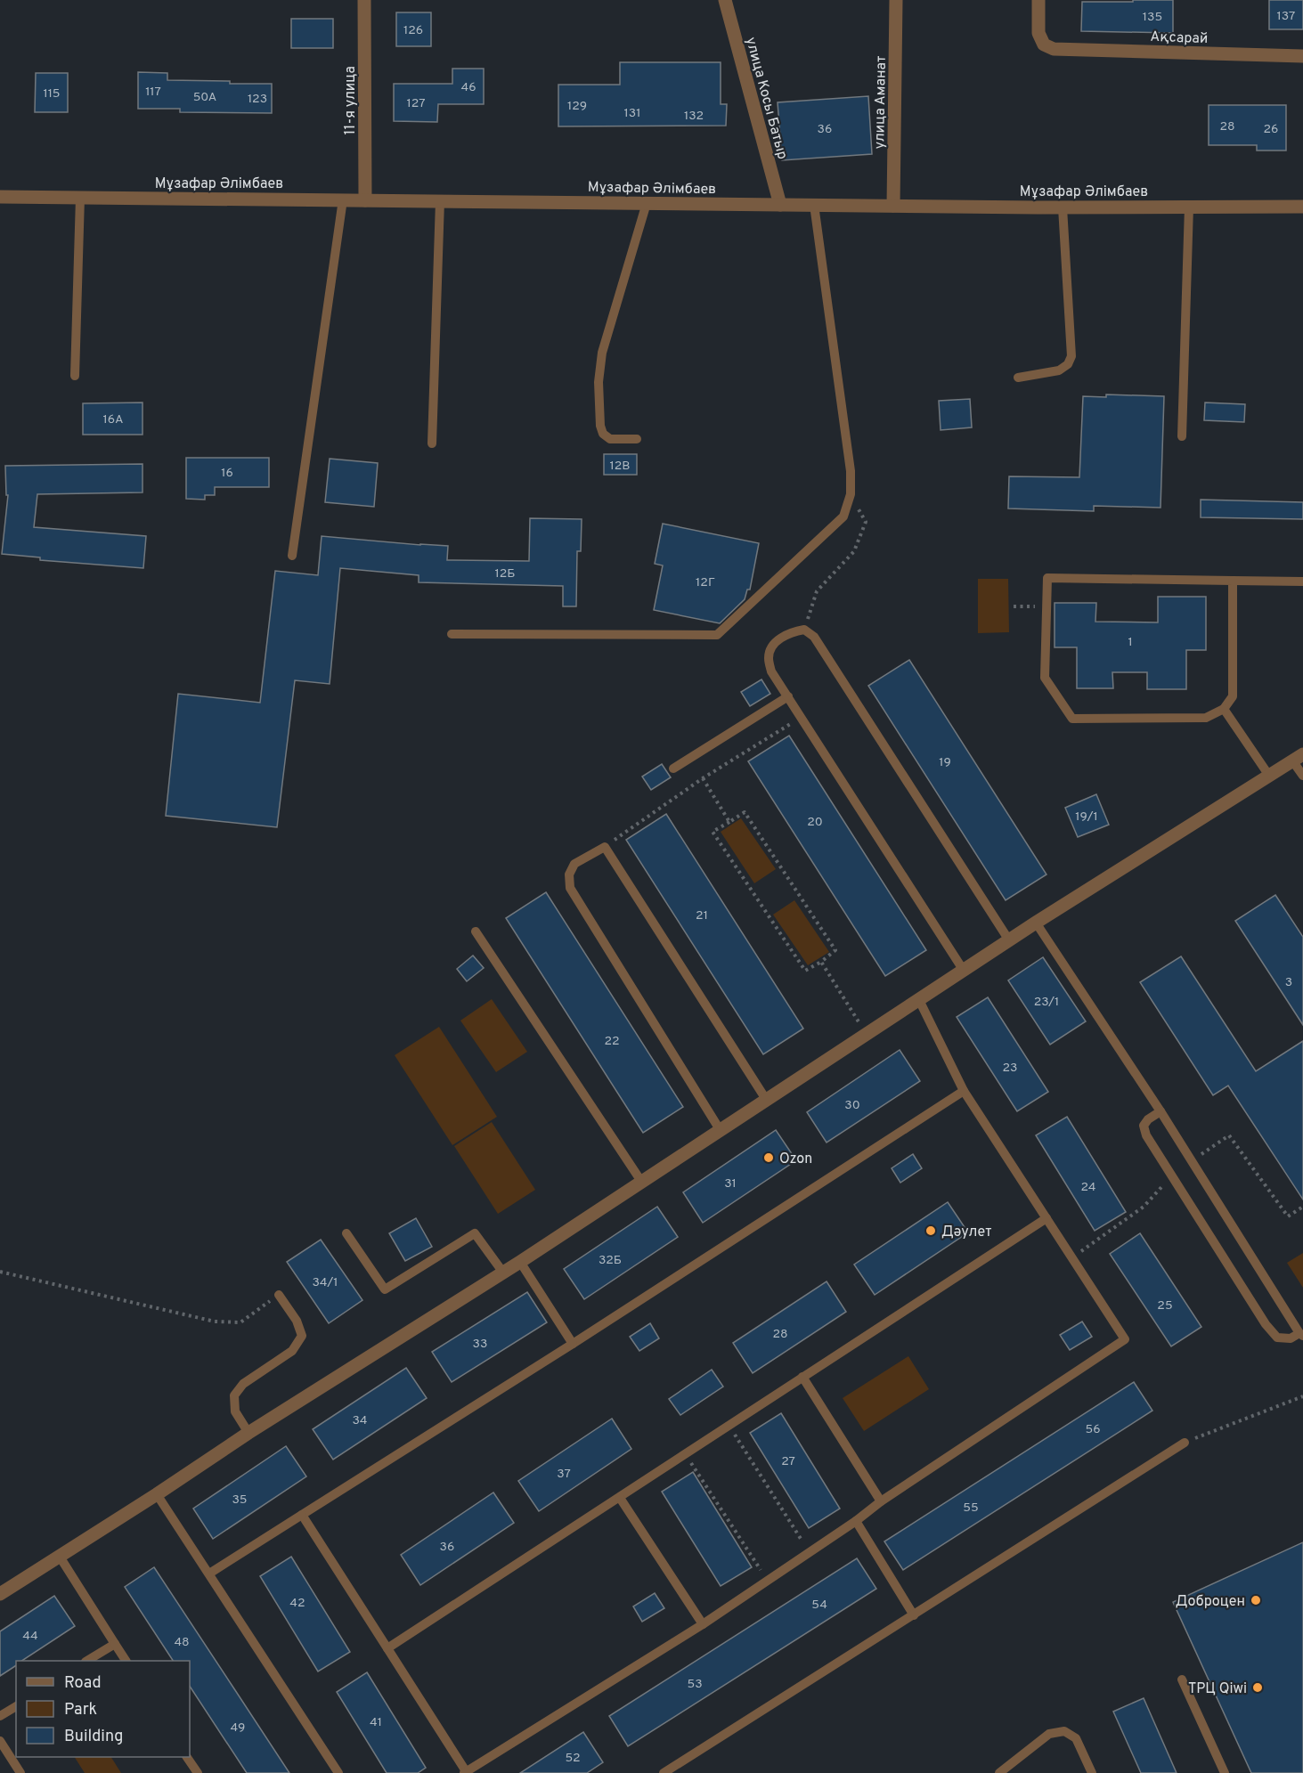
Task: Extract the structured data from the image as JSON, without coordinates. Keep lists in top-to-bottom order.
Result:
{
  "streets": {
    "street": [
      "Ақсарай",
      "улица Косы Батыр",
      "11-я улица",
      "улица Аманат",
      "Мұзафар Әлімбаев"
    ]
  },
  "crossings": [
    ["улица Косы Батыр", "Мұзафар Әлімбаев"],
    ["11-я улица", "Мұзафар Әлімбаев"],
    ["улица Аманат", "Мұзафар Әлімбаев"]
  ],
  "places": [
    "Ozon",
    "Дәулет",
    "Доброцен",
    "ТРЦ Qiwi"
  ],
  "house_numbers": [
    "137",
    "135",
    "126",
    "46",
    "117",
    "115",
    "50А",
    "123",
    "127",
    "129",
    "131",
    "132",
    "28",
    "36",
    "26",
    "16А",
    "12В",
    "16",
    "12Б",
    "12Г",
    "1",
    "19",
    "19/1",
    "20",
    "21",
    "3",
    "23/1",
    "22",
    "23",
    "30",
    "31",
    "24",
    "32Б",
    "34/1",
    "25",
    "28",
    "33",
    "34",
    "56",
    "27",
    "37",
    "35",
    "55",
    "36",
    "42",
    "54",
    "44",
    "48",
    "53",
    "41",
    "49",
    "52"
  ],
  "legend": ["Road", "Park", "Building"]
}
